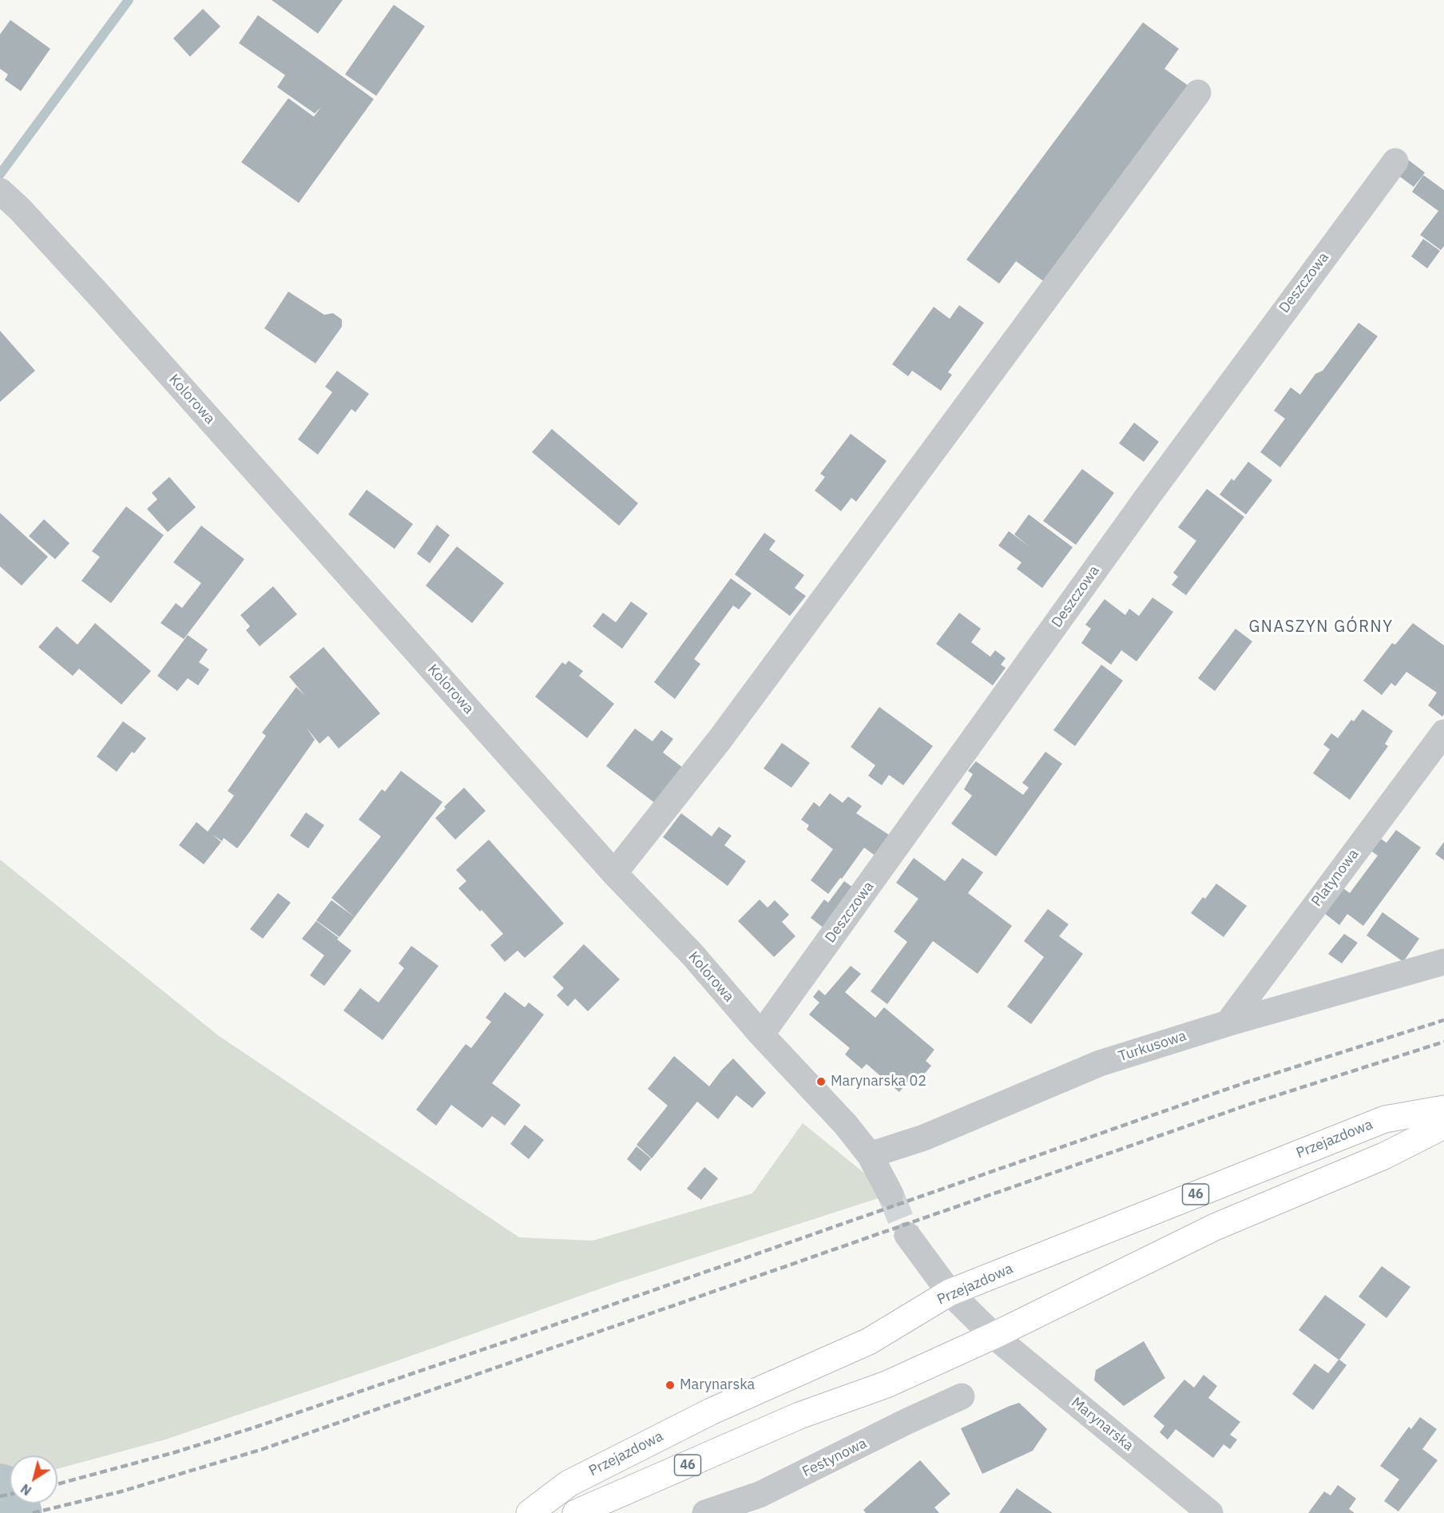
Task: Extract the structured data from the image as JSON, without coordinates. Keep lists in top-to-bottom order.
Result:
{
  "streets": {
    "main road": ["Przejazdowa", "46"],
    "street": [
      "Deszczowa",
      "Kolorowa",
      "Platynowa",
      "Turkusowa",
      "Marynarska",
      "Festynowa"
    ]
  },
  "crossings": [
    ["Deszczowa", "Kolorowa"],
    ["Kolorowa", "Turkusowa"],
    ["Platynowa", "Turkusowa"],
    ["46", "Marynarska"]
  ],
  "districts": ["GNASZYN GÓRNY"],
  "places": ["Marynarska 02", "Marynarska"],
  "north": "bottom left"
}
